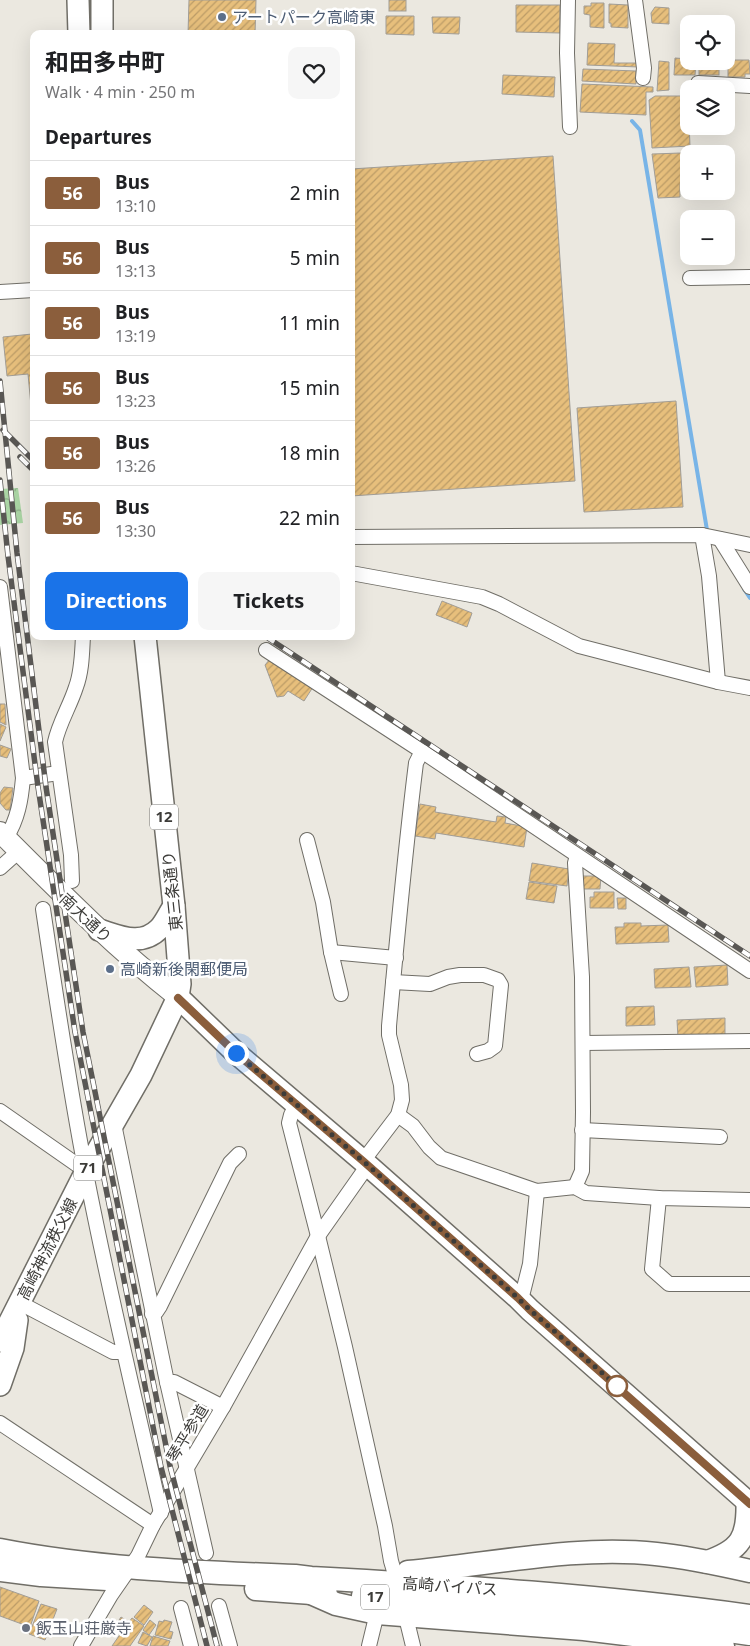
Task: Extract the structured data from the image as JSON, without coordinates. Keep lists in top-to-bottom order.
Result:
{
  "streets": {
    "highway": ["高崎バイパス", "17"],
    "main road": [
      "12",
      "東三条通り",
      "南大通り",
      "71",
      "高崎神流秩父線"
    ],
    "street": ["琴平参道"]
  },
  "crossings": [
    ["東三条通り", "南大通り"],
    ["東三条通り", "高崎神流秩父線"],
    ["南大通り", "高崎神流秩父線"],
    ["71", "高崎神流秩父線"],
    ["琴平参道", "高崎バイパス"]
  ],
  "places": ["アートパーク高崎東", "高崎新後閑郵便局", "飯玉山荘厳寺"],
  "lines": ["bus line 56"],
  "page": {
    "map_buttons": ["+", "−"],
    "heading": [
      ["和田多中町", "Walk · 4 min · 250 m"],
      "Departures"
    ],
    "list": [
      {
        "mark": "56",
        "name": "Bus",
        "note": "13:10",
        "value": "2 min"
      },
      {
        "mark": "56",
        "name": "Bus",
        "note": "13:13",
        "value": "5 min"
      },
      {
        "mark": "56",
        "name": "Bus",
        "note": "13:19",
        "value": "11 min"
      },
      {
        "mark": "56",
        "name": "Bus",
        "note": "13:23",
        "value": "15 min"
      },
      {
        "mark": "56",
        "name": "Bus",
        "note": "13:26",
        "value": "18 min"
      },
      {
        "mark": "56",
        "name": "Bus",
        "note": "13:30",
        "value": "22 min"
      }
    ],
    "buttons": ["Directions", "Tickets"]
  }
}
